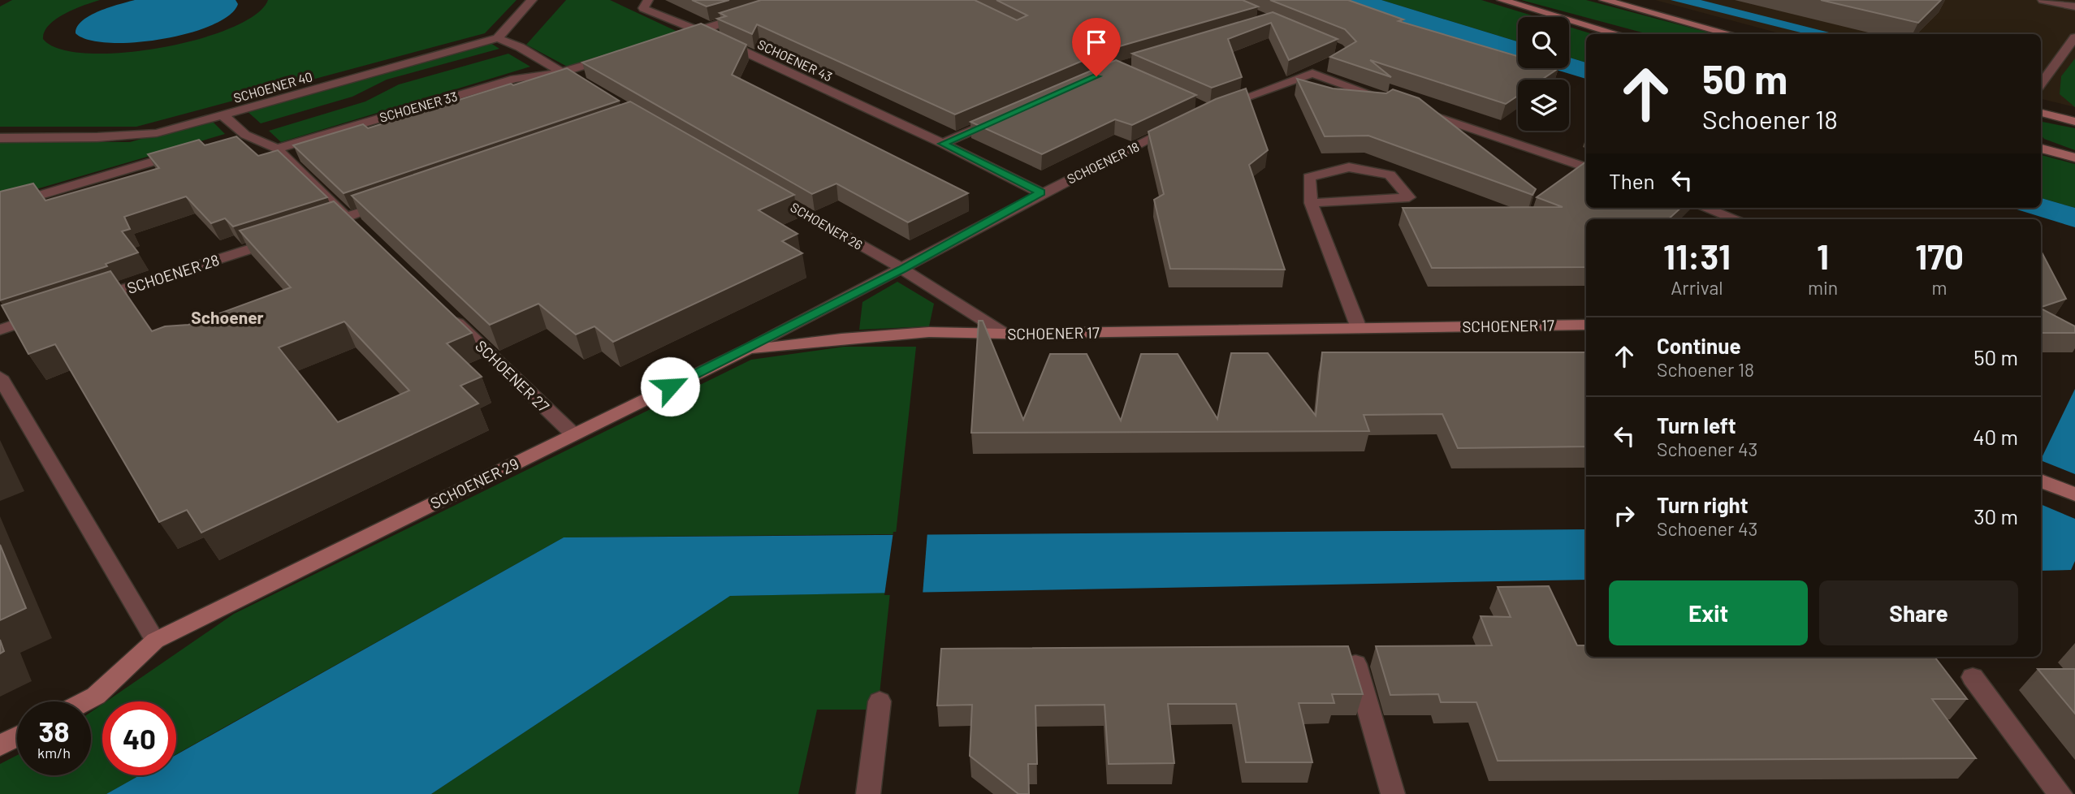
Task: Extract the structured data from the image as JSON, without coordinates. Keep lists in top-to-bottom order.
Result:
{
  "streets": {
    "street": [
      "SCHOENER 43",
      "SCHOENER 40",
      "SCHOENER 33",
      "SCHOENER 18",
      "SCHOENER 26",
      "SCHOENER 28",
      "SCHOENER 17",
      "SCHOENER 27",
      "SCHOENER 29"
    ]
  },
  "crossings": [
    ["SCHOENER 43", "SCHOENER 18"],
    ["SCHOENER 18", "SCHOENER 26"],
    ["SCHOENER 18", "SCHOENER 29"],
    ["SCHOENER 26", "SCHOENER 17"],
    ["SCHOENER 26", "SCHOENER 29"],
    ["SCHOENER 17", "SCHOENER 29"],
    ["SCHOENER 27", "SCHOENER 29"]
  ],
  "districts": ["Schoener"],
  "page": {
    "turn": ["50 m", "Schoener 18"],
    "then": "Then",
    "eta": [
      "11:31",
      "Arrival",
      "1",
      "min",
      "170",
      "m"
    ],
    "list": [
      {
        "name": "Continue",
        "note": "Schoener 18",
        "value": "50 m"
      },
      {
        "name": "Turn left",
        "note": "Schoener 43",
        "value": "40 m"
      },
      {
        "name": "Turn right",
        "note": "Schoener 43",
        "value": "30 m"
      }
    ],
    "buttons": ["Exit", "Share"],
    "speed": "38 km/h",
    "limit": "40"
  }
}
